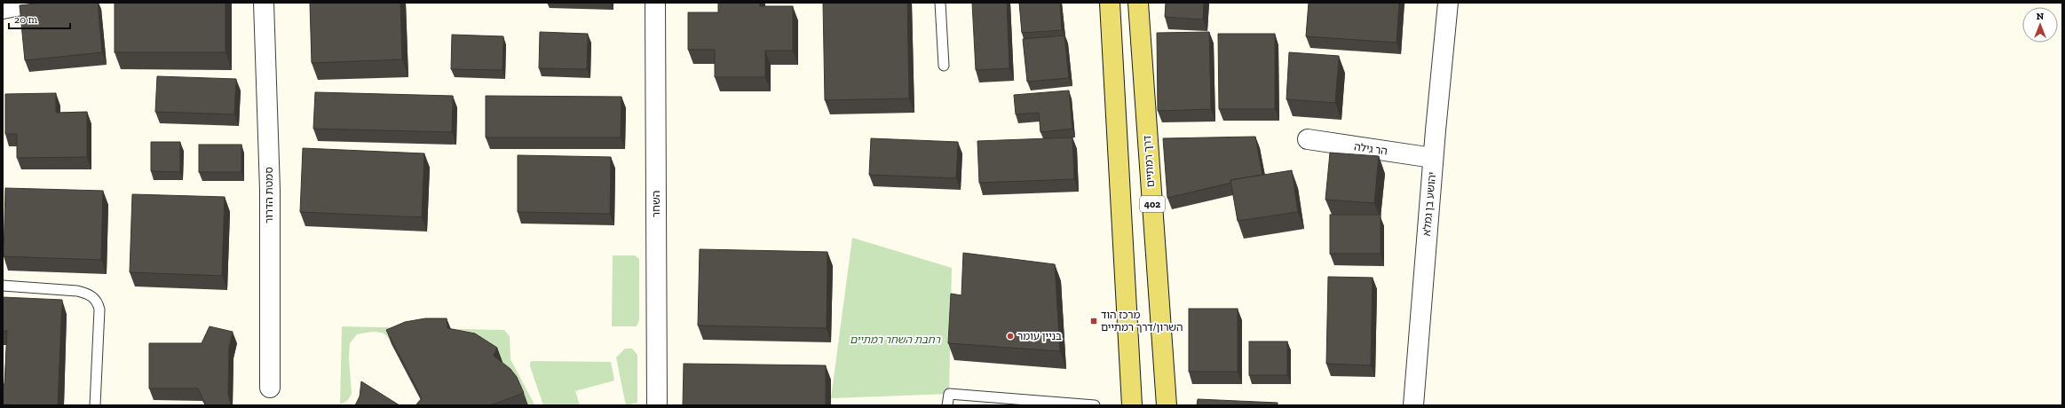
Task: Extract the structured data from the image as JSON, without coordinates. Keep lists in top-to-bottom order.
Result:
{
  "streets": {
    "main road": ["דרך רמתיים", "402"],
    "street": [
      "הר גילה",
      "סמטת הדרור",
      "השחר",
      "יהושע בן גמלא"
    ]
  },
  "crossings": [
    ["הר גילה", "יהושע בן גמלא"]
  ],
  "parks": ["רחבת השחר רמתיים"],
  "places": {
    "transit": ["מרכז הוד השרון/דרך רמתיים"],
    "other": ["בניין עומר"]
  },
  "scale_bar": "20 m",
  "north": "top"
}
